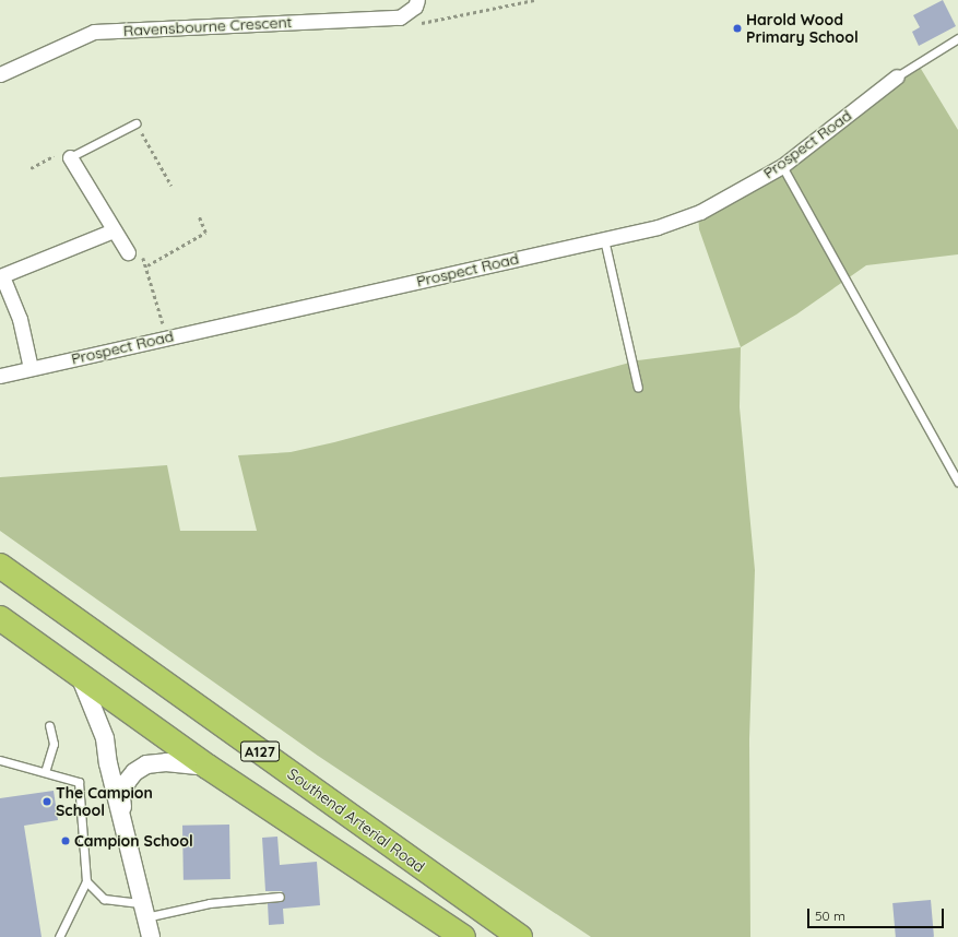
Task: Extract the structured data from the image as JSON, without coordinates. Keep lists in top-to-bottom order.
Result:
{
  "streets": {
    "highway": ["A127", "Southend Arterial Road"],
    "street": ["Ravensbourne Crescent", "Prospect Road"]
  },
  "places": ["Harold Wood Primary School", "The Campion School", "Campion School"],
  "scale_bar": "50 m"
}
